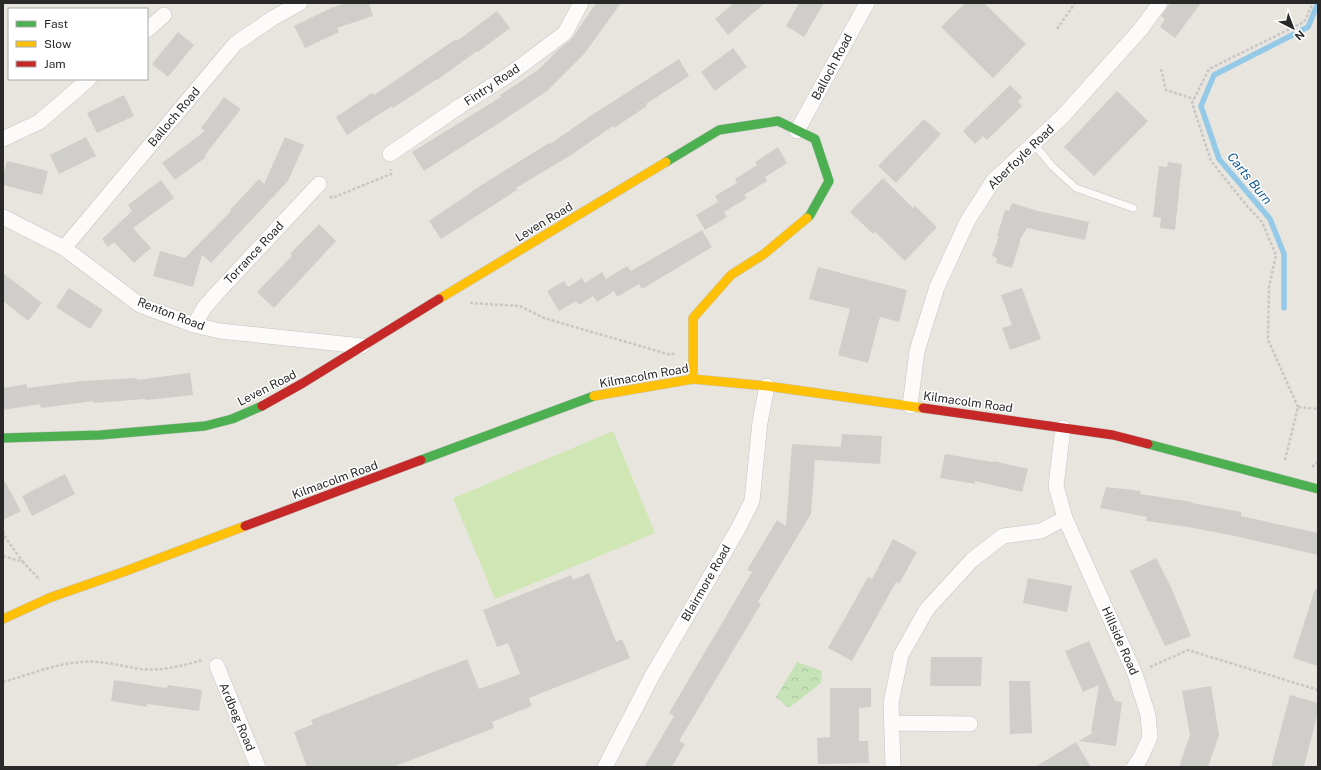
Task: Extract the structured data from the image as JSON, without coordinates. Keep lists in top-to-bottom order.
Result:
{
  "streets": {
    "main road": ["Leven Road", "Kilmacolm Road"],
    "street": [
      "Balloch Road",
      "Fintry Road",
      "Aberfoyle Road",
      "Torrance Road",
      "Renton Road",
      "Blairmore Road",
      "Hillside Road",
      "Ardbeg Road"
    ]
  },
  "crossings": [
    ["Balloch Road", "Leven Road"],
    ["Balloch Road", "Renton Road"],
    ["Aberfoyle Road", "Kilmacolm Road"],
    ["Leven Road", "Renton Road"],
    ["Leven Road", "Kilmacolm Road"],
    ["Torrance Road", "Renton Road"],
    ["Kilmacolm Road", "Blairmore Road"],
    ["Kilmacolm Road", "Hillside Road"]
  ],
  "water": ["Carts Burn"],
  "legend": ["Fast", "Slow", "Jam"],
  "north": "bottom right"
}
